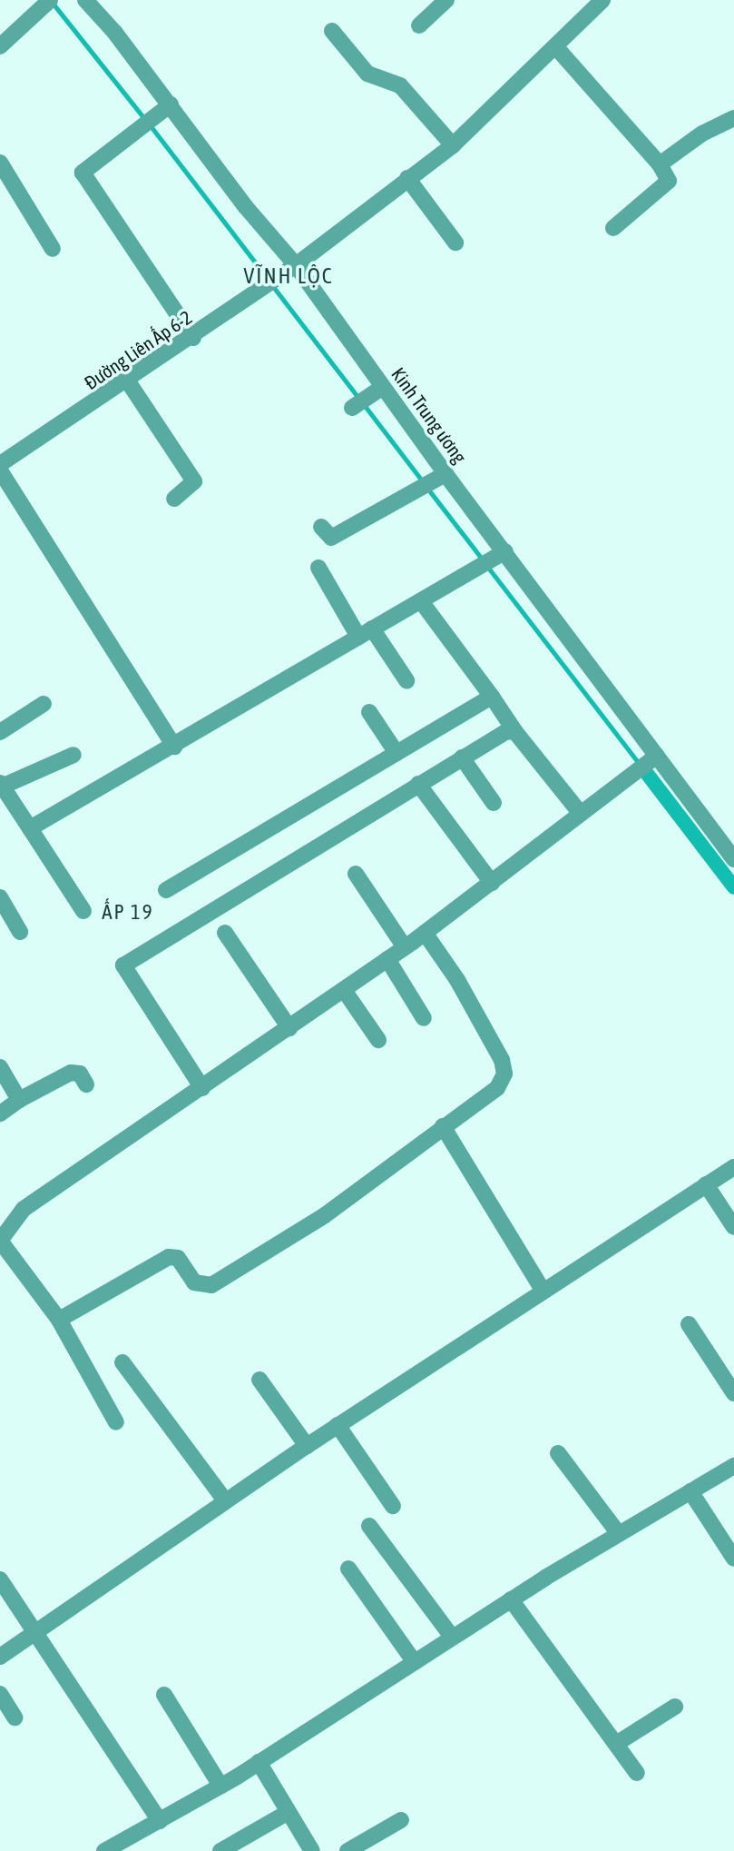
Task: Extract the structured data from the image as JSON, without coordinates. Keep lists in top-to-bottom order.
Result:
{
  "streets": {
    "street": ["Đường Liên Ấp 6-2", "Kinh Trung ương"]
  },
  "crossings": [
    ["Đường Liên Ấp 6-2", "Kinh Trung ương"]
  ],
  "districts": ["VĨNH LỘC", "ẤP 19"]
}
